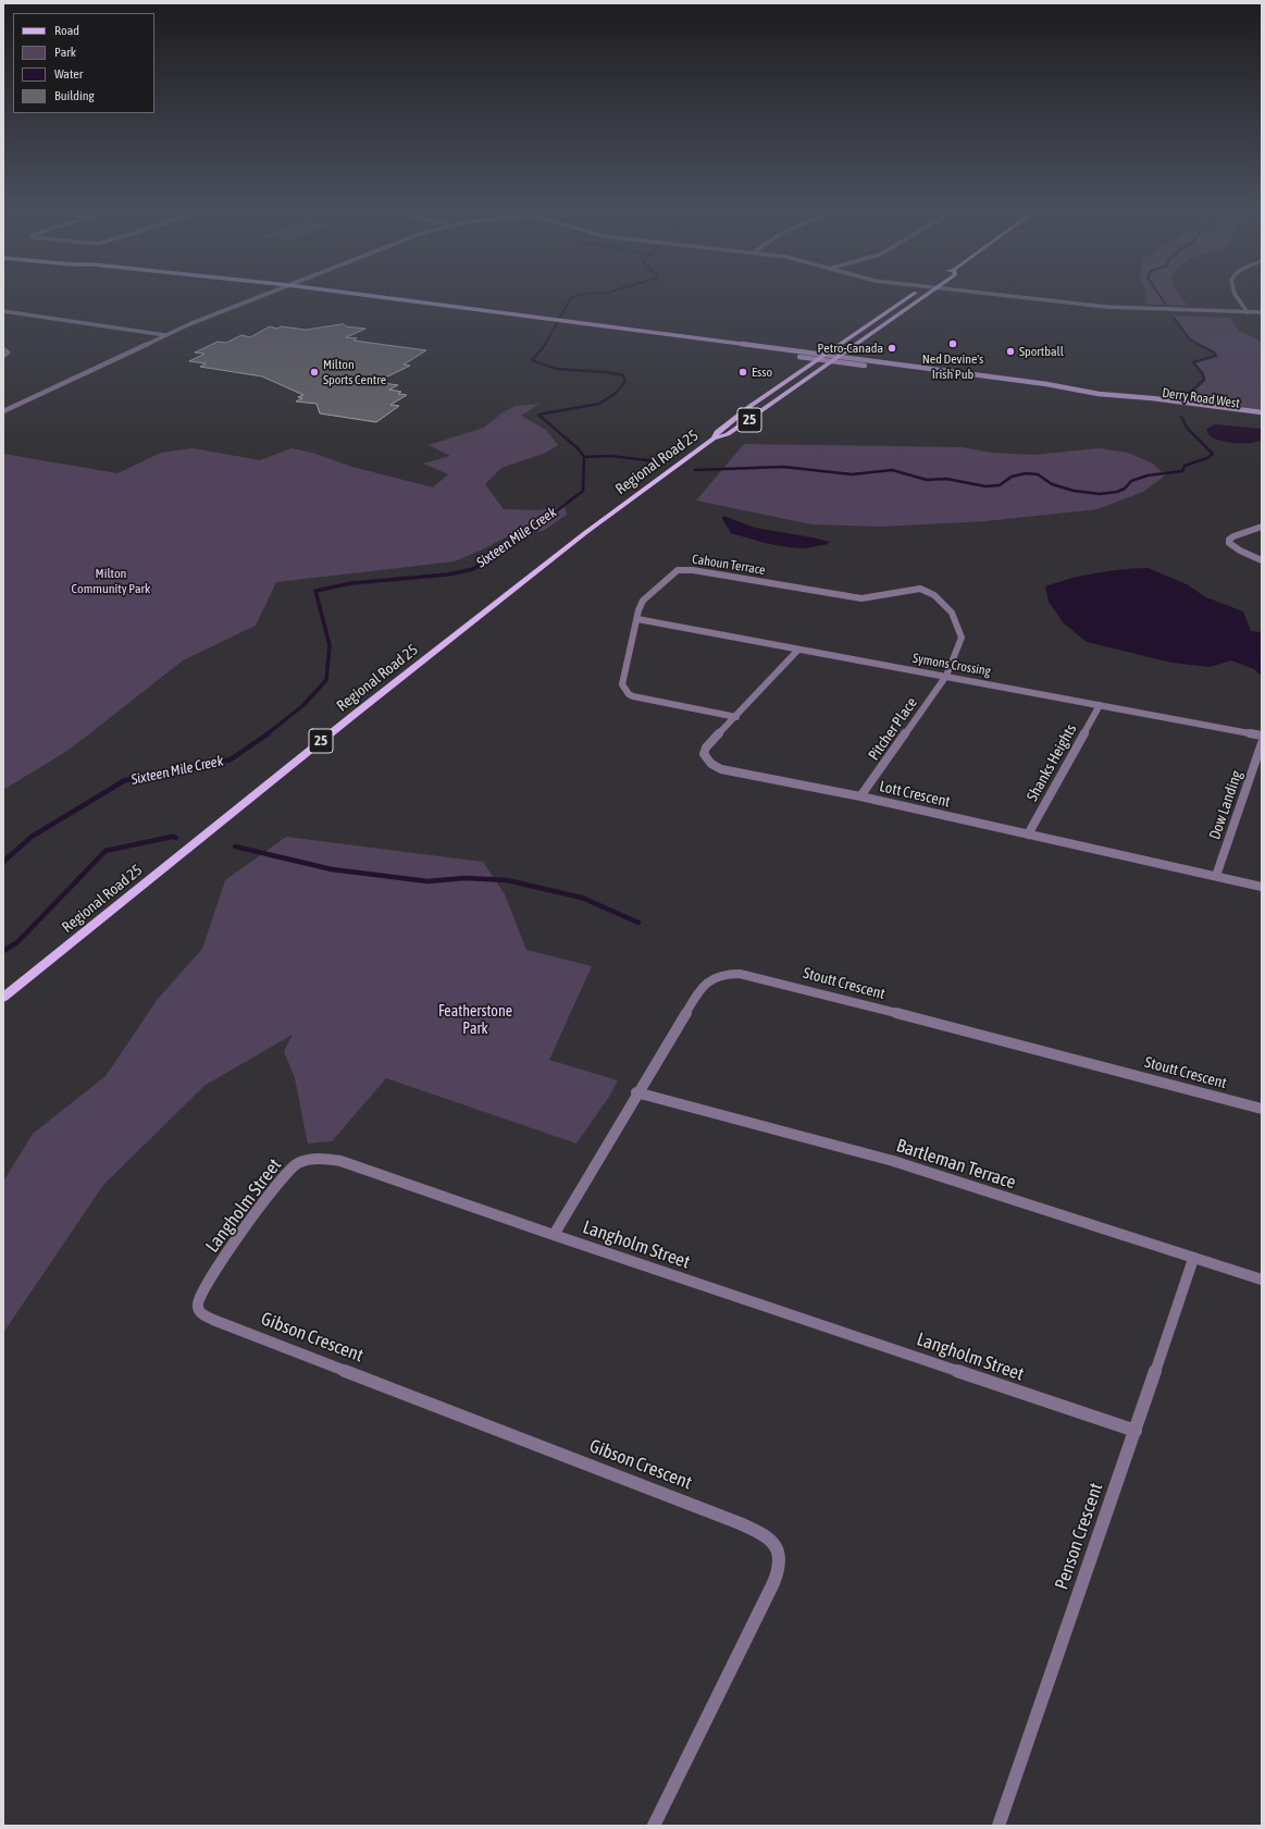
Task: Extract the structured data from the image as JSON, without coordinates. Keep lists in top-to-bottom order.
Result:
{
  "streets": {
    "main road": ["Derry Road West", "25", "Regional Road 25"],
    "street": [
      "Cahoun Terrace",
      "Symons Crossing",
      "Pitcher Place",
      "Shanks Heights",
      "Lott Crescent",
      "Dow Landing",
      "Stoutt Crescent",
      "Bartleman Terrace",
      "Langholm Street",
      "Gibson Crescent",
      "Penson Crescent"
    ]
  },
  "crossings": [
    ["Derry Road West", "25"],
    ["Derry Road West", "Regional Road 25"],
    ["25", "Regional Road 25"],
    ["Cahoun Terrace", "Symons Crossing"],
    ["Cahoun Terrace", "Pitcher Place"],
    ["Cahoun Terrace", "Lott Crescent"],
    ["Symons Crossing", "Pitcher Place"],
    ["Symons Crossing", "Shanks Heights"],
    ["Symons Crossing", "Lott Crescent"],
    ["Pitcher Place", "Lott Crescent"],
    ["Shanks Heights", "Lott Crescent"],
    ["Lott Crescent", "Dow Landing"],
    ["Stoutt Crescent", "Bartleman Terrace"],
    ["Stoutt Crescent", "Langholm Street"],
    ["Bartleman Terrace", "Penson Crescent"],
    ["Langholm Street", "Gibson Crescent"],
    ["Langholm Street", "Penson Crescent"]
  ],
  "water": ["Sixteen Mile Creek"],
  "parks": ["Milton Community Park", "Featherstone Park"],
  "places": [
    "Ned Devine's Irish Pub",
    "Petro-Canada",
    "Sportball",
    "Milton Sports Centre",
    "Esso"
  ],
  "legend": [
    "Road",
    "Park",
    "Water",
    "Building"
  ]
}
